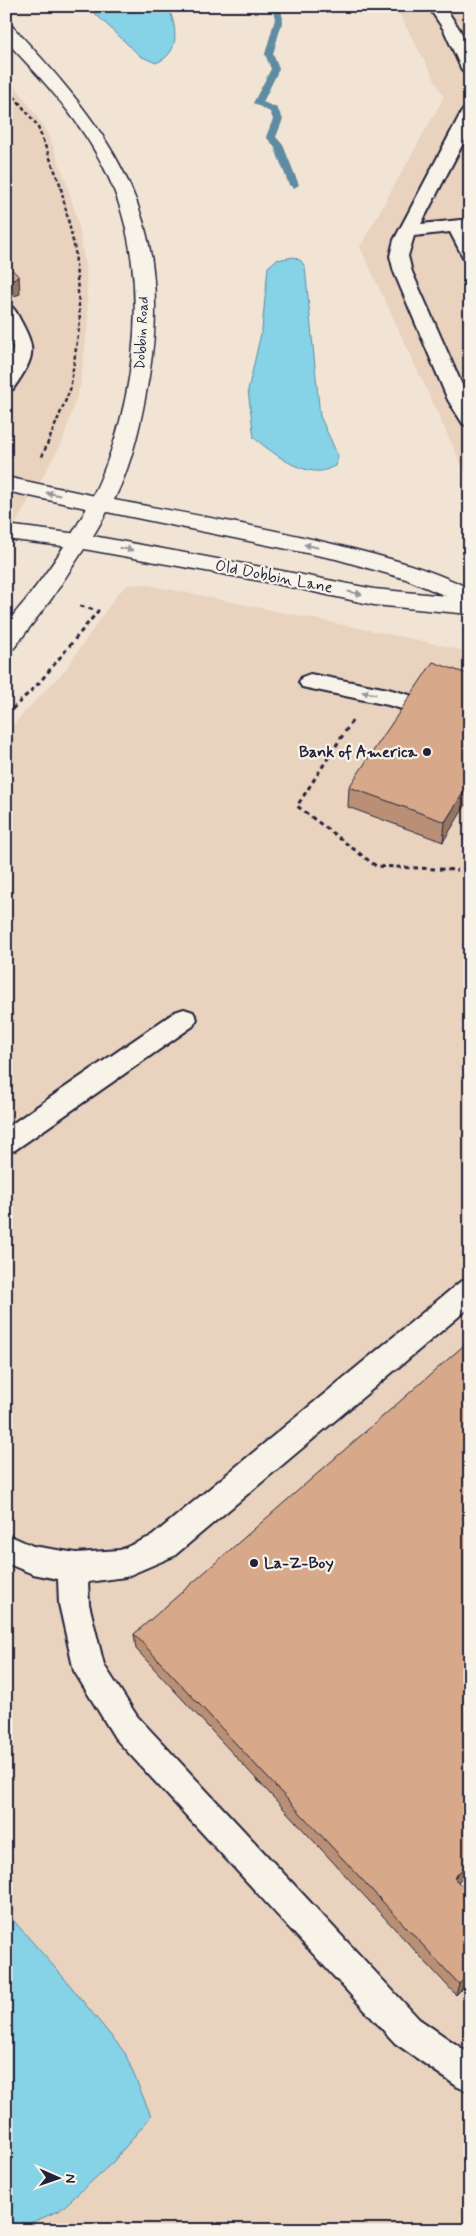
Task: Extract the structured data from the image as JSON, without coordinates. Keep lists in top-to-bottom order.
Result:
{
  "streets": {
    "street": ["Dobbin Road", "Old Dobbin Lane"]
  },
  "crossings": [
    ["Dobbin Road", "Old Dobbin Lane"]
  ],
  "places": ["Bank of America", "La-Z-Boy"],
  "north": "right"
}
